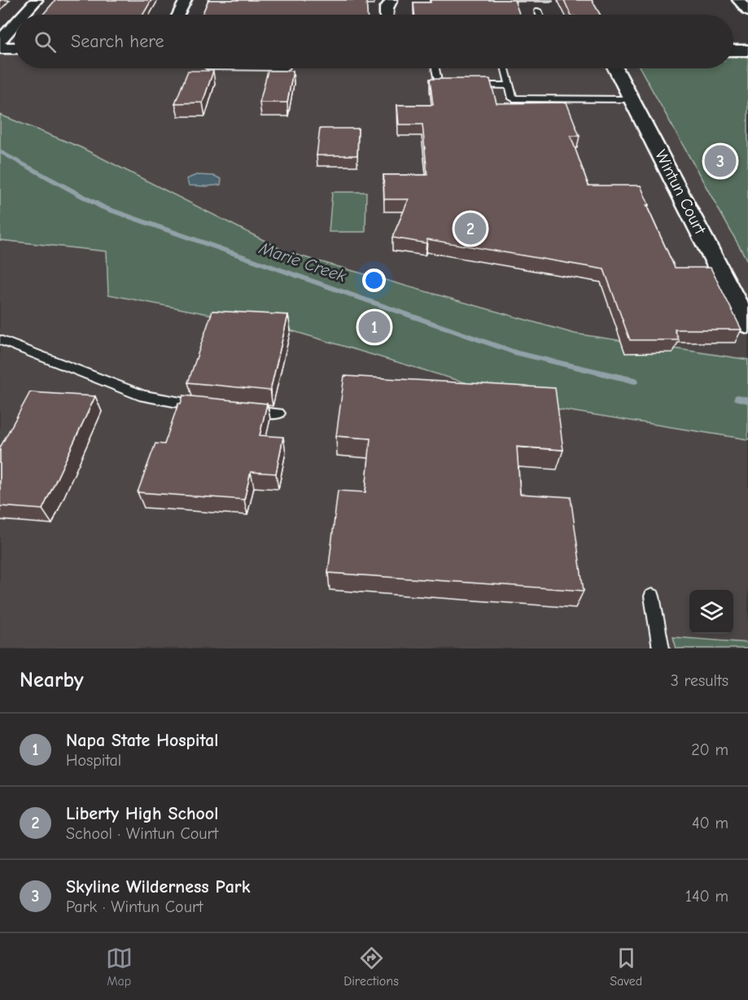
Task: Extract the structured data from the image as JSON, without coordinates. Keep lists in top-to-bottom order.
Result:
{
  "streets": {
    "street": ["Wintun Court"]
  },
  "water": ["Marie Creek"],
  "page": {
    "search": "Search here",
    "pins": ["3", "2", "1"],
    "heading": ["Nearby", "3 results"],
    "list": [
      {
        "mark": "1",
        "name": "Napa State Hospital",
        "note": "Hospital",
        "value": "20 m"
      },
      {
        "mark": "2",
        "name": "Liberty High School",
        "note": "School · Wintun Court",
        "value": "40 m"
      },
      {
        "mark": "3",
        "name": "Skyline Wilderness Park",
        "note": "Park · Wintun Court",
        "value": "140 m"
      }
    ],
    "nav": ["Map", "Directions", "Saved"]
  }
}
